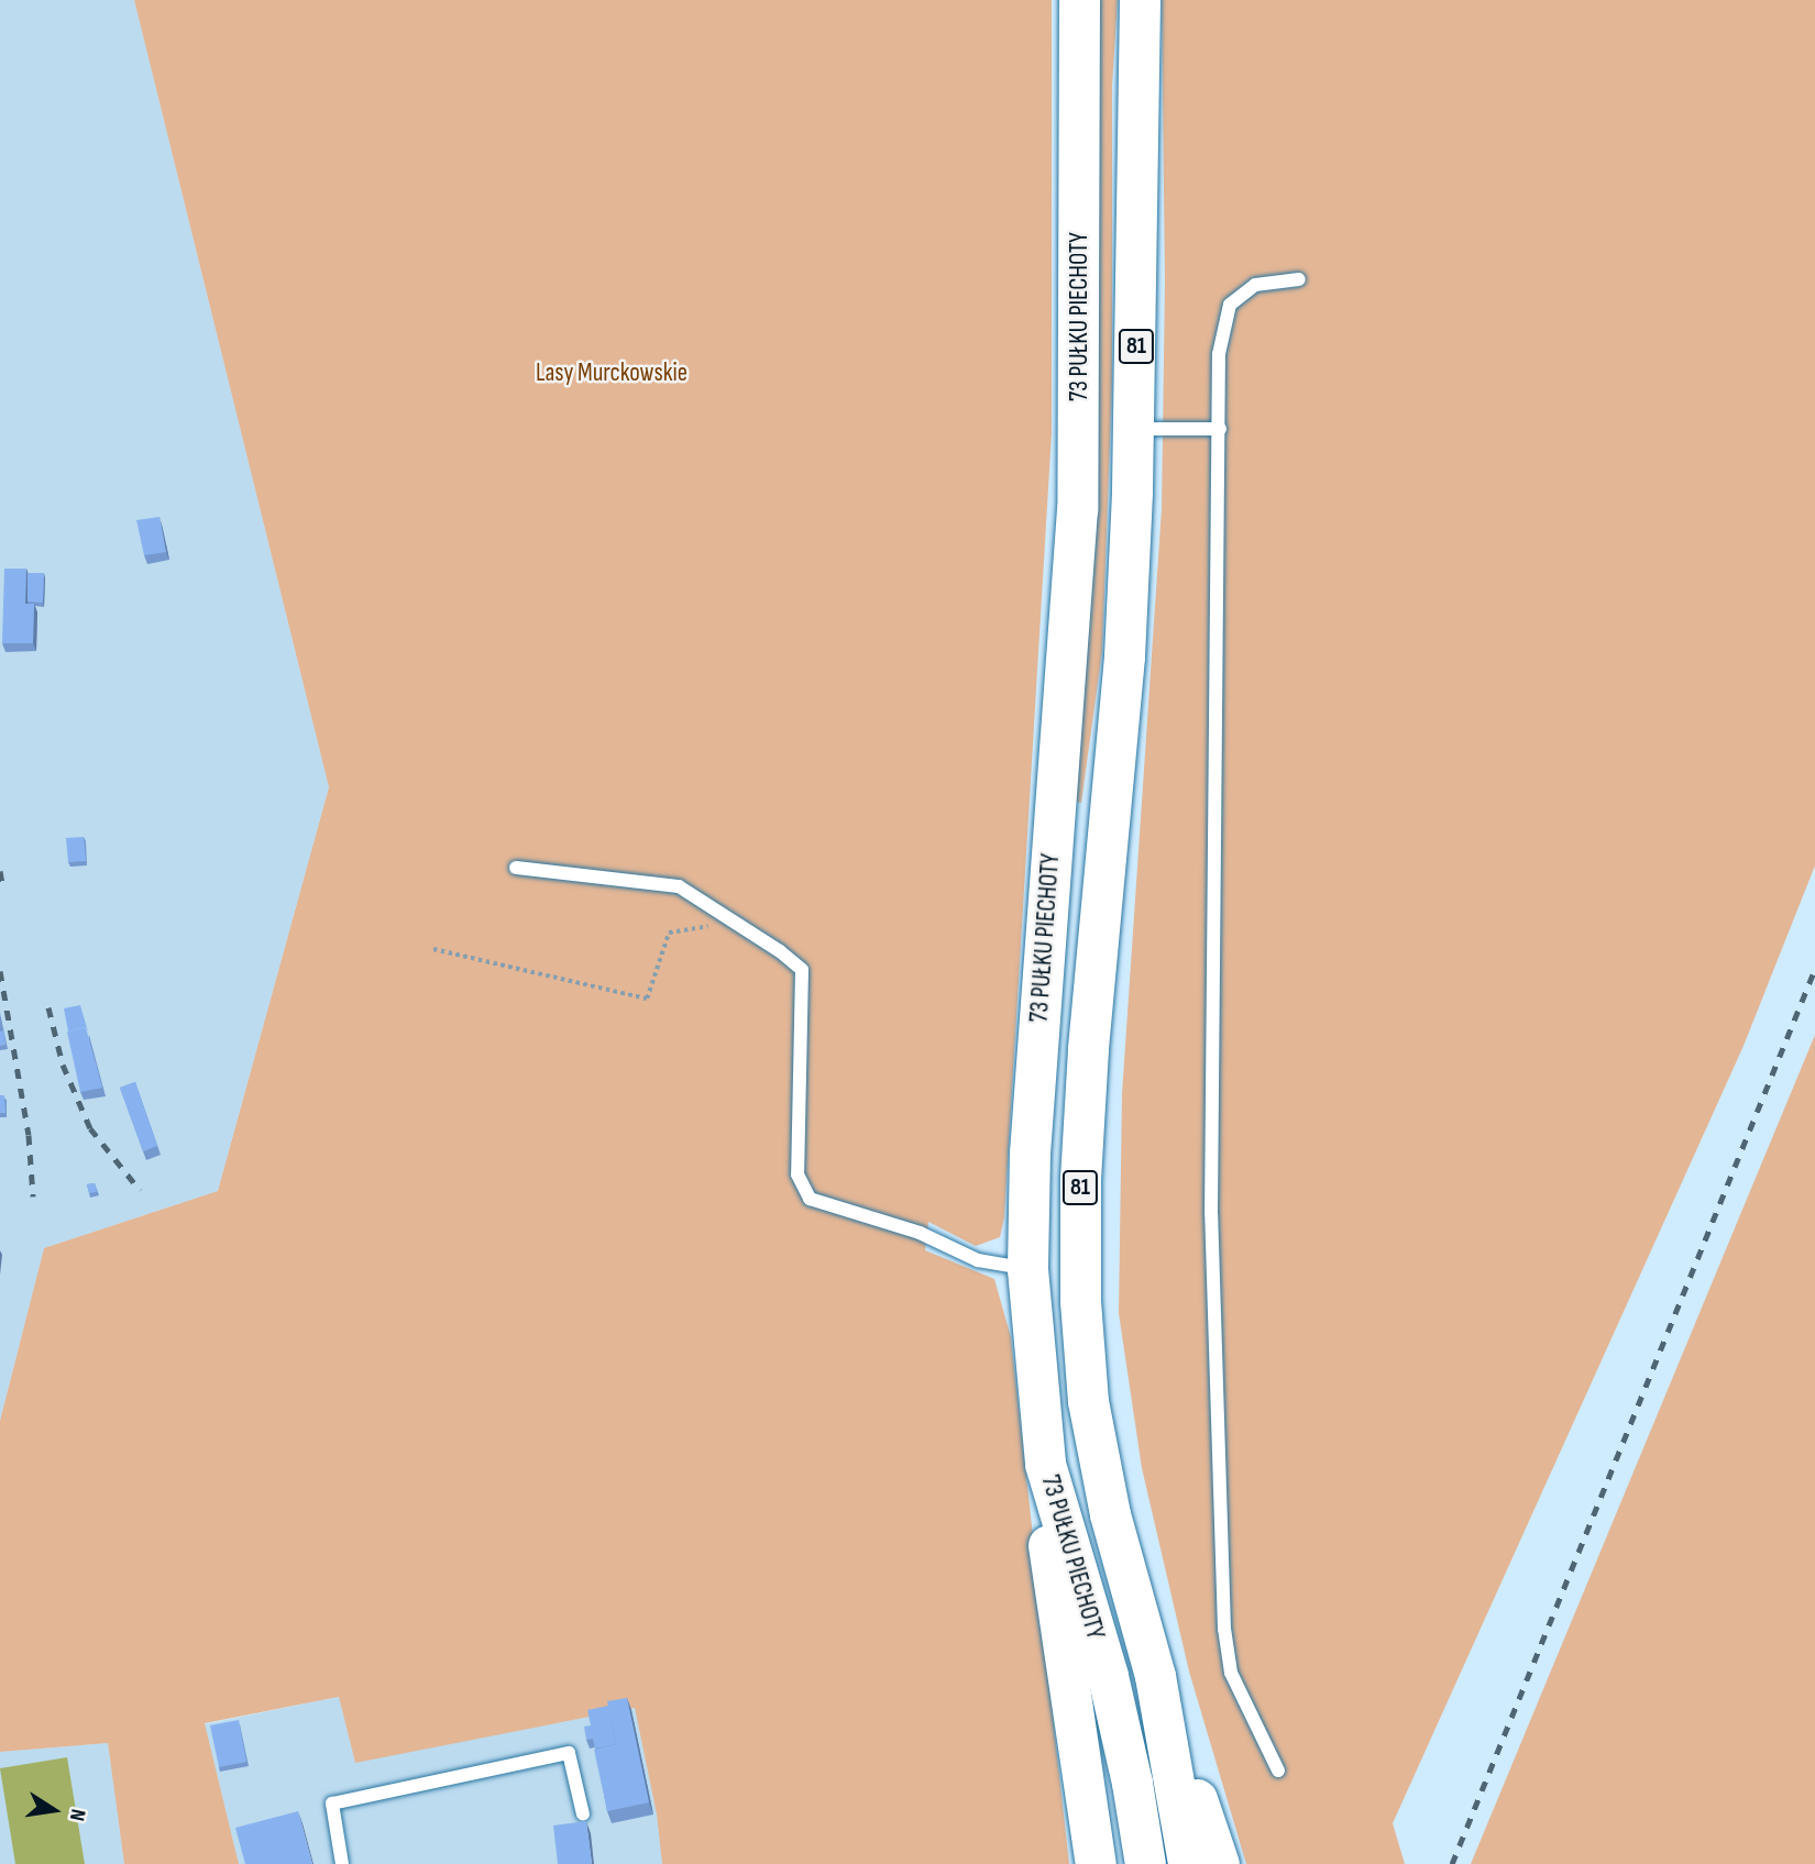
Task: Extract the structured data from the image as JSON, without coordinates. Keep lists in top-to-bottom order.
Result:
{
  "streets": {
    "main road": ["73 PUŁKU PIECHOTY", "81"]
  },
  "parks": ["Lasy Murckowskie"],
  "north": "right"
}
